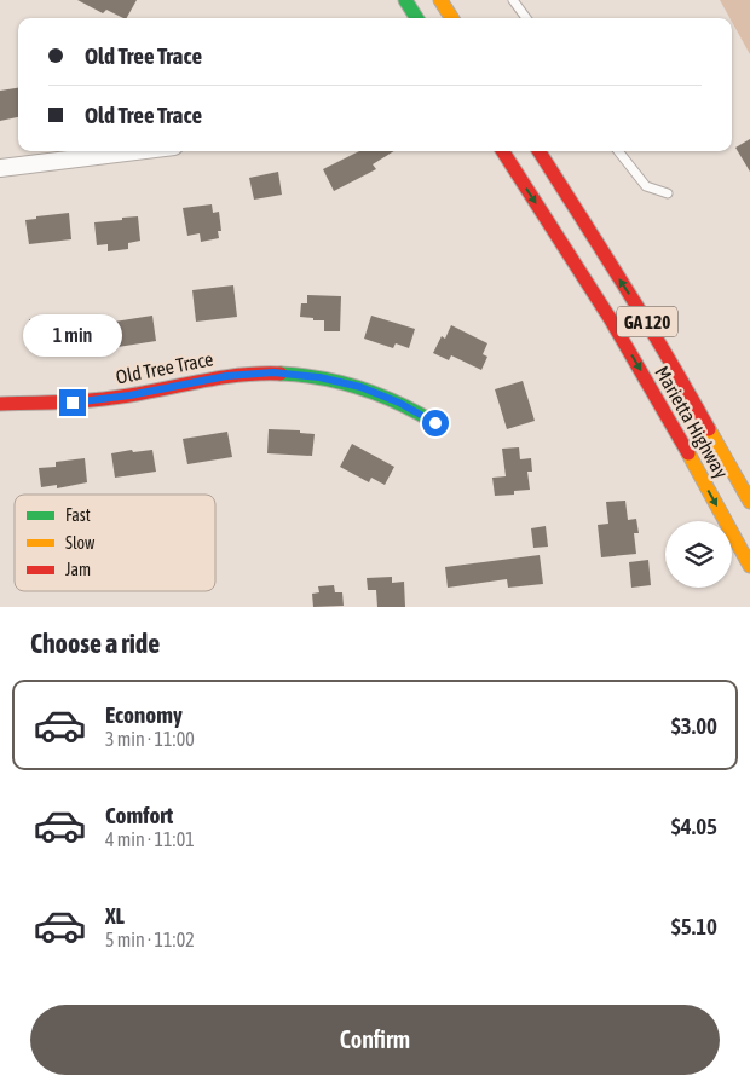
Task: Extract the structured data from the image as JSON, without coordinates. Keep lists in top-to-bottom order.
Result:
{
  "streets": {
    "main road": ["GA 120", "Old Tree Trace", "Marietta Highway"]
  },
  "legend": ["Fast", "Slow", "Jam"],
  "page": {
    "banner": ["Old Tree Trace", "Old Tree Trace"],
    "bubble": "1 min",
    "heading": "Choose a ride",
    "list": [
      {
        "name": "Economy",
        "note": "3 min · 11:00",
        "value": "$3.00"
      },
      {
        "name": "Comfort",
        "note": "4 min · 11:01",
        "value": "$4.05"
      },
      {
        "name": "XL",
        "note": "5 min · 11:02",
        "value": "$5.10"
      }
    ],
    "buttons": "Confirm"
  }
}
